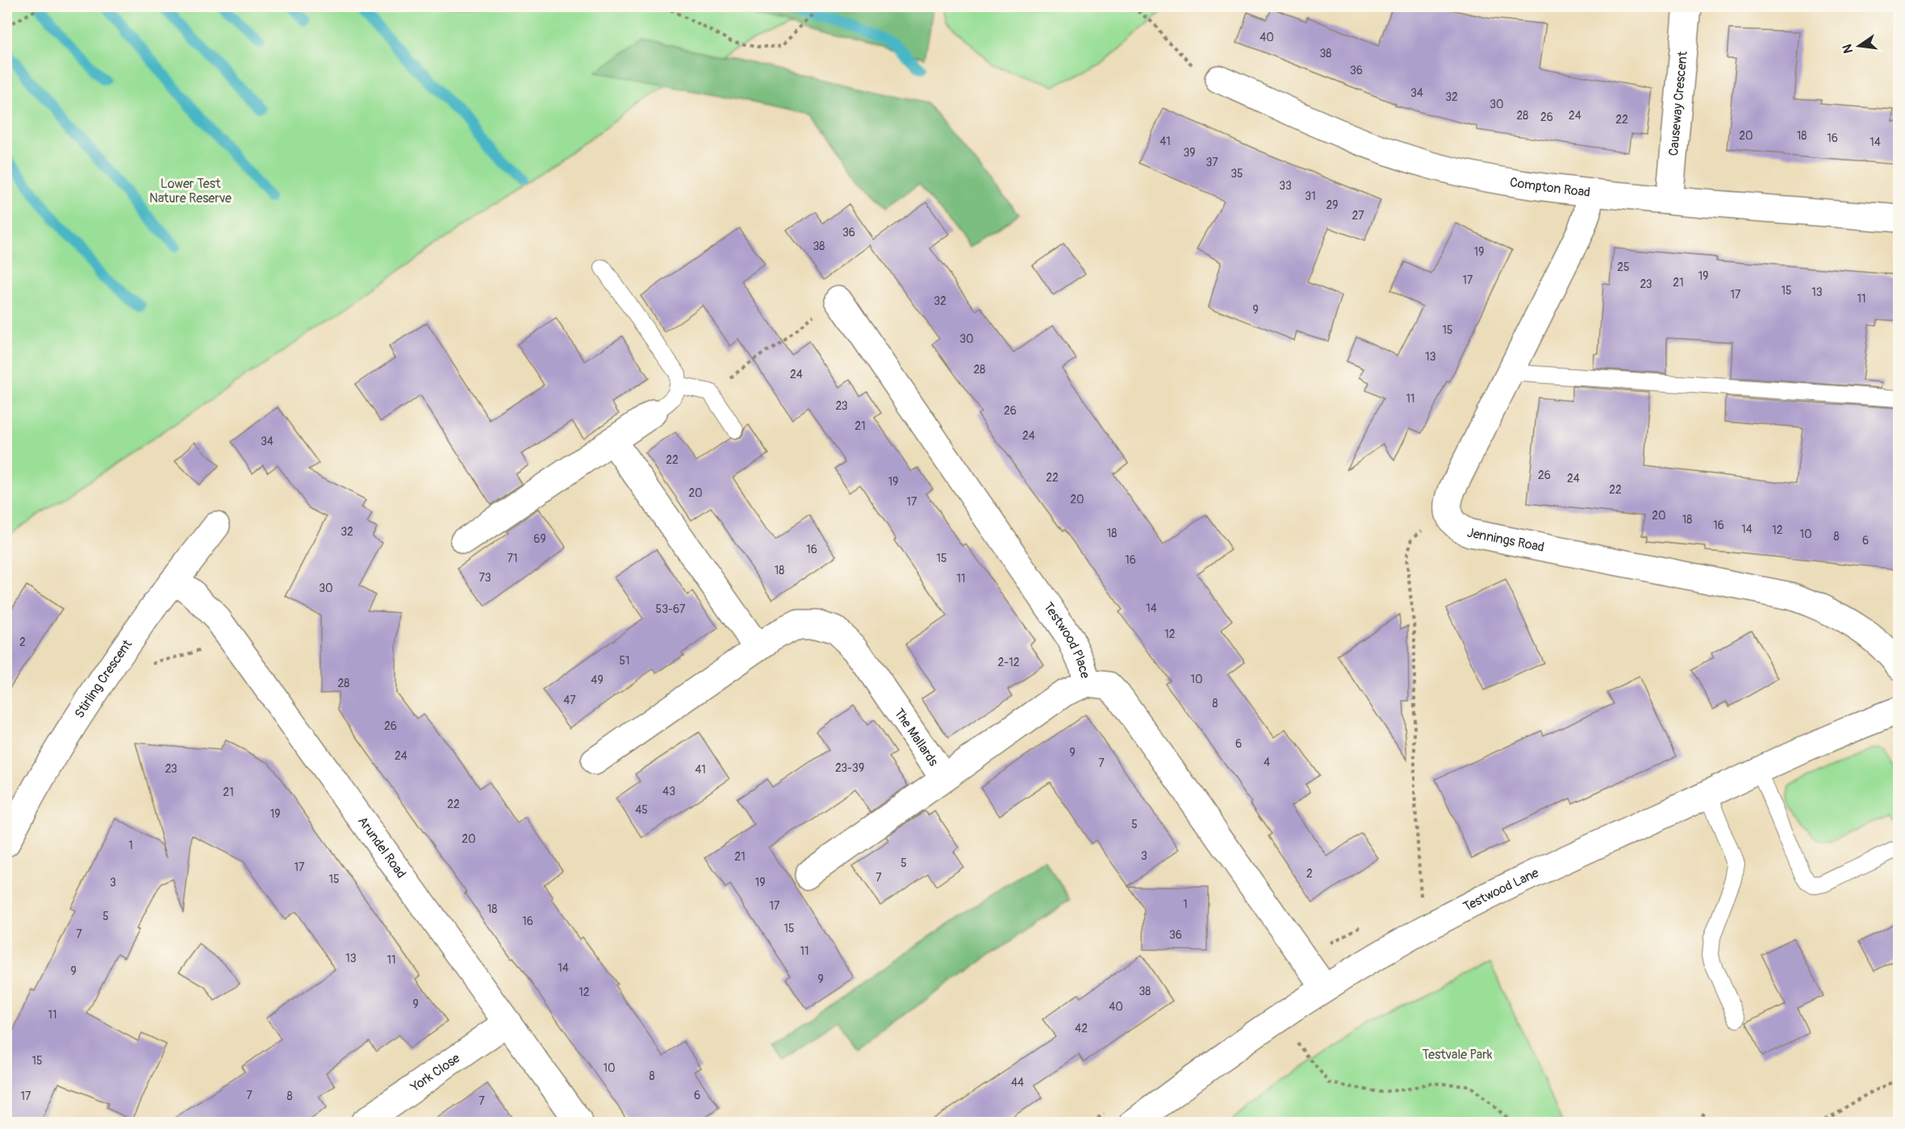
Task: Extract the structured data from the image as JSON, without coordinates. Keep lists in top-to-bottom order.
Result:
{
  "streets": {
    "street": [
      "Causeway Crescent",
      "Compton Road",
      "Jennings Road",
      "Testwood Place",
      "Stirling Crescent",
      "The Mallards",
      "Arundel Road",
      "Testwood Lane",
      "York Close"
    ]
  },
  "crossings": [
    ["Causeway Crescent", "Compton Road"],
    ["Testwood Place", "The Mallards"],
    ["Testwood Place", "Testwood Lane"],
    ["Stirling Crescent", "Arundel Road"],
    ["Arundel Road", "York Close"]
  ],
  "parks": ["Lower Test Nature Reserve", "Testvale Park"],
  "house_numbers": [
    "40",
    "38",
    "36",
    "34",
    "32",
    "30",
    "28",
    "24",
    "26",
    "22",
    "20",
    "18",
    "16",
    "41",
    "14",
    "39",
    "37",
    "35",
    "33",
    "31",
    "29",
    "27",
    "36",
    "38",
    "19",
    "25",
    "19",
    "17",
    "21",
    "23",
    "15",
    "13",
    "17",
    "11",
    "32",
    "9",
    "15",
    "30",
    "13",
    "28",
    "24",
    "11",
    "23",
    "26",
    "21",
    "24",
    "34",
    "22",
    "26",
    "22",
    "24",
    "19",
    "22",
    "20",
    "20",
    "17",
    "20",
    "18",
    "16",
    "14",
    "12",
    "32",
    "18",
    "10",
    "8",
    "69",
    "6",
    "16",
    "71",
    "15",
    "16",
    "18",
    "73",
    "11",
    "30",
    "14",
    "53-67",
    "12",
    "2",
    "51",
    "2-12",
    "10",
    "49",
    "28",
    "47",
    "8",
    "26",
    "6",
    "9",
    "24",
    "4",
    "7",
    "23-39",
    "23",
    "41",
    "43",
    "21",
    "22",
    "45",
    "19",
    "5",
    "20",
    "1",
    "3",
    "21",
    "5",
    "17",
    "2",
    "7",
    "15",
    "3",
    "19",
    "1",
    "17",
    "18",
    "5",
    "16",
    "15",
    "7",
    "36",
    "11",
    "13",
    "11",
    "14",
    "9",
    "9",
    "38",
    "12",
    "9",
    "40",
    "11",
    "42",
    "15",
    "10",
    "8",
    "44",
    "7",
    "6",
    "17",
    "8",
    "7"
  ],
  "north": "left"
}
